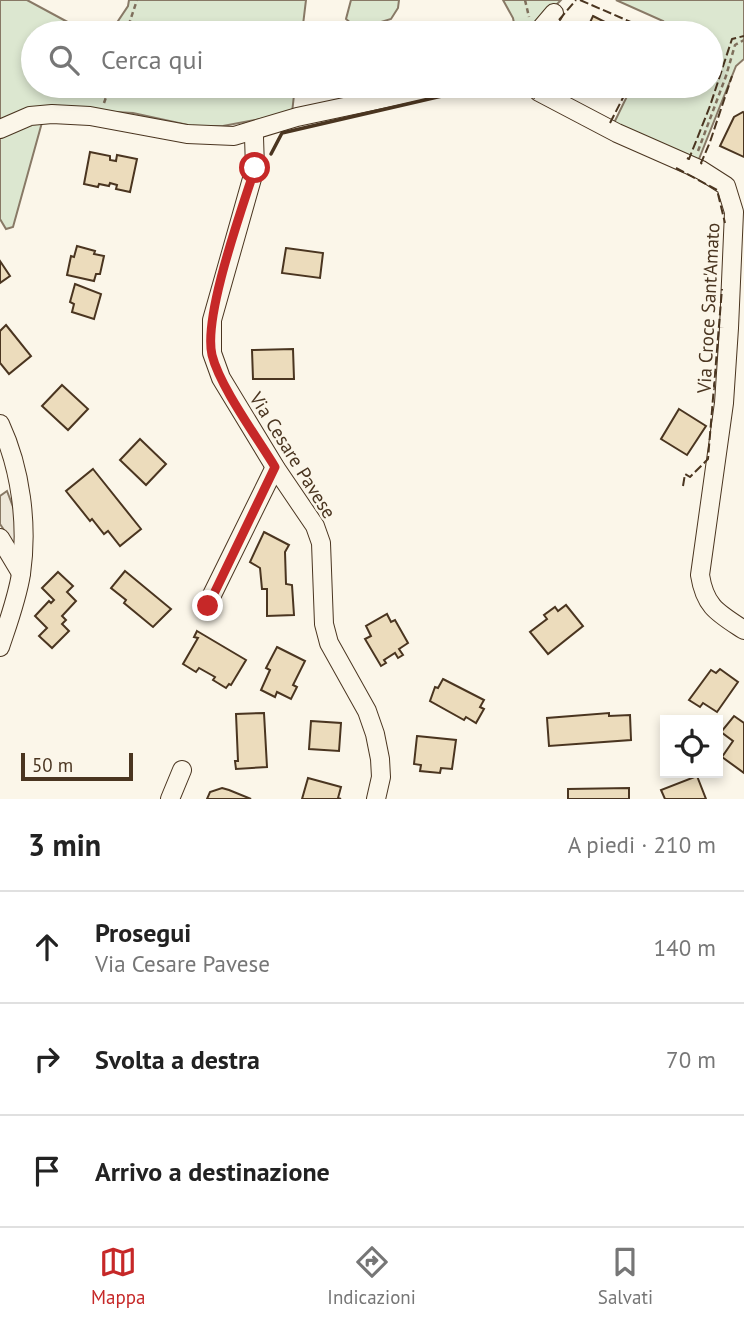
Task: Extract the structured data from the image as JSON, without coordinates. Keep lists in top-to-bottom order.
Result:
{
  "streets": {
    "street": ["Via Croce Sant'Amato", "Via Cesare Pavese"]
  },
  "scale_bar": "50 m",
  "page": {
    "search": "Cerca qui",
    "scale": "50 m",
    "heading": ["3 min", "A piedi · 210 m"],
    "list": [
      ["Prosegui", "Via Cesare Pavese", "140 m"],
      ["Svolta a destra", "70 m"],
      "Arrivo a destinazione"
    ],
    "nav": ["Mappa", "Indicazioni", "Salvati"]
  }
}
